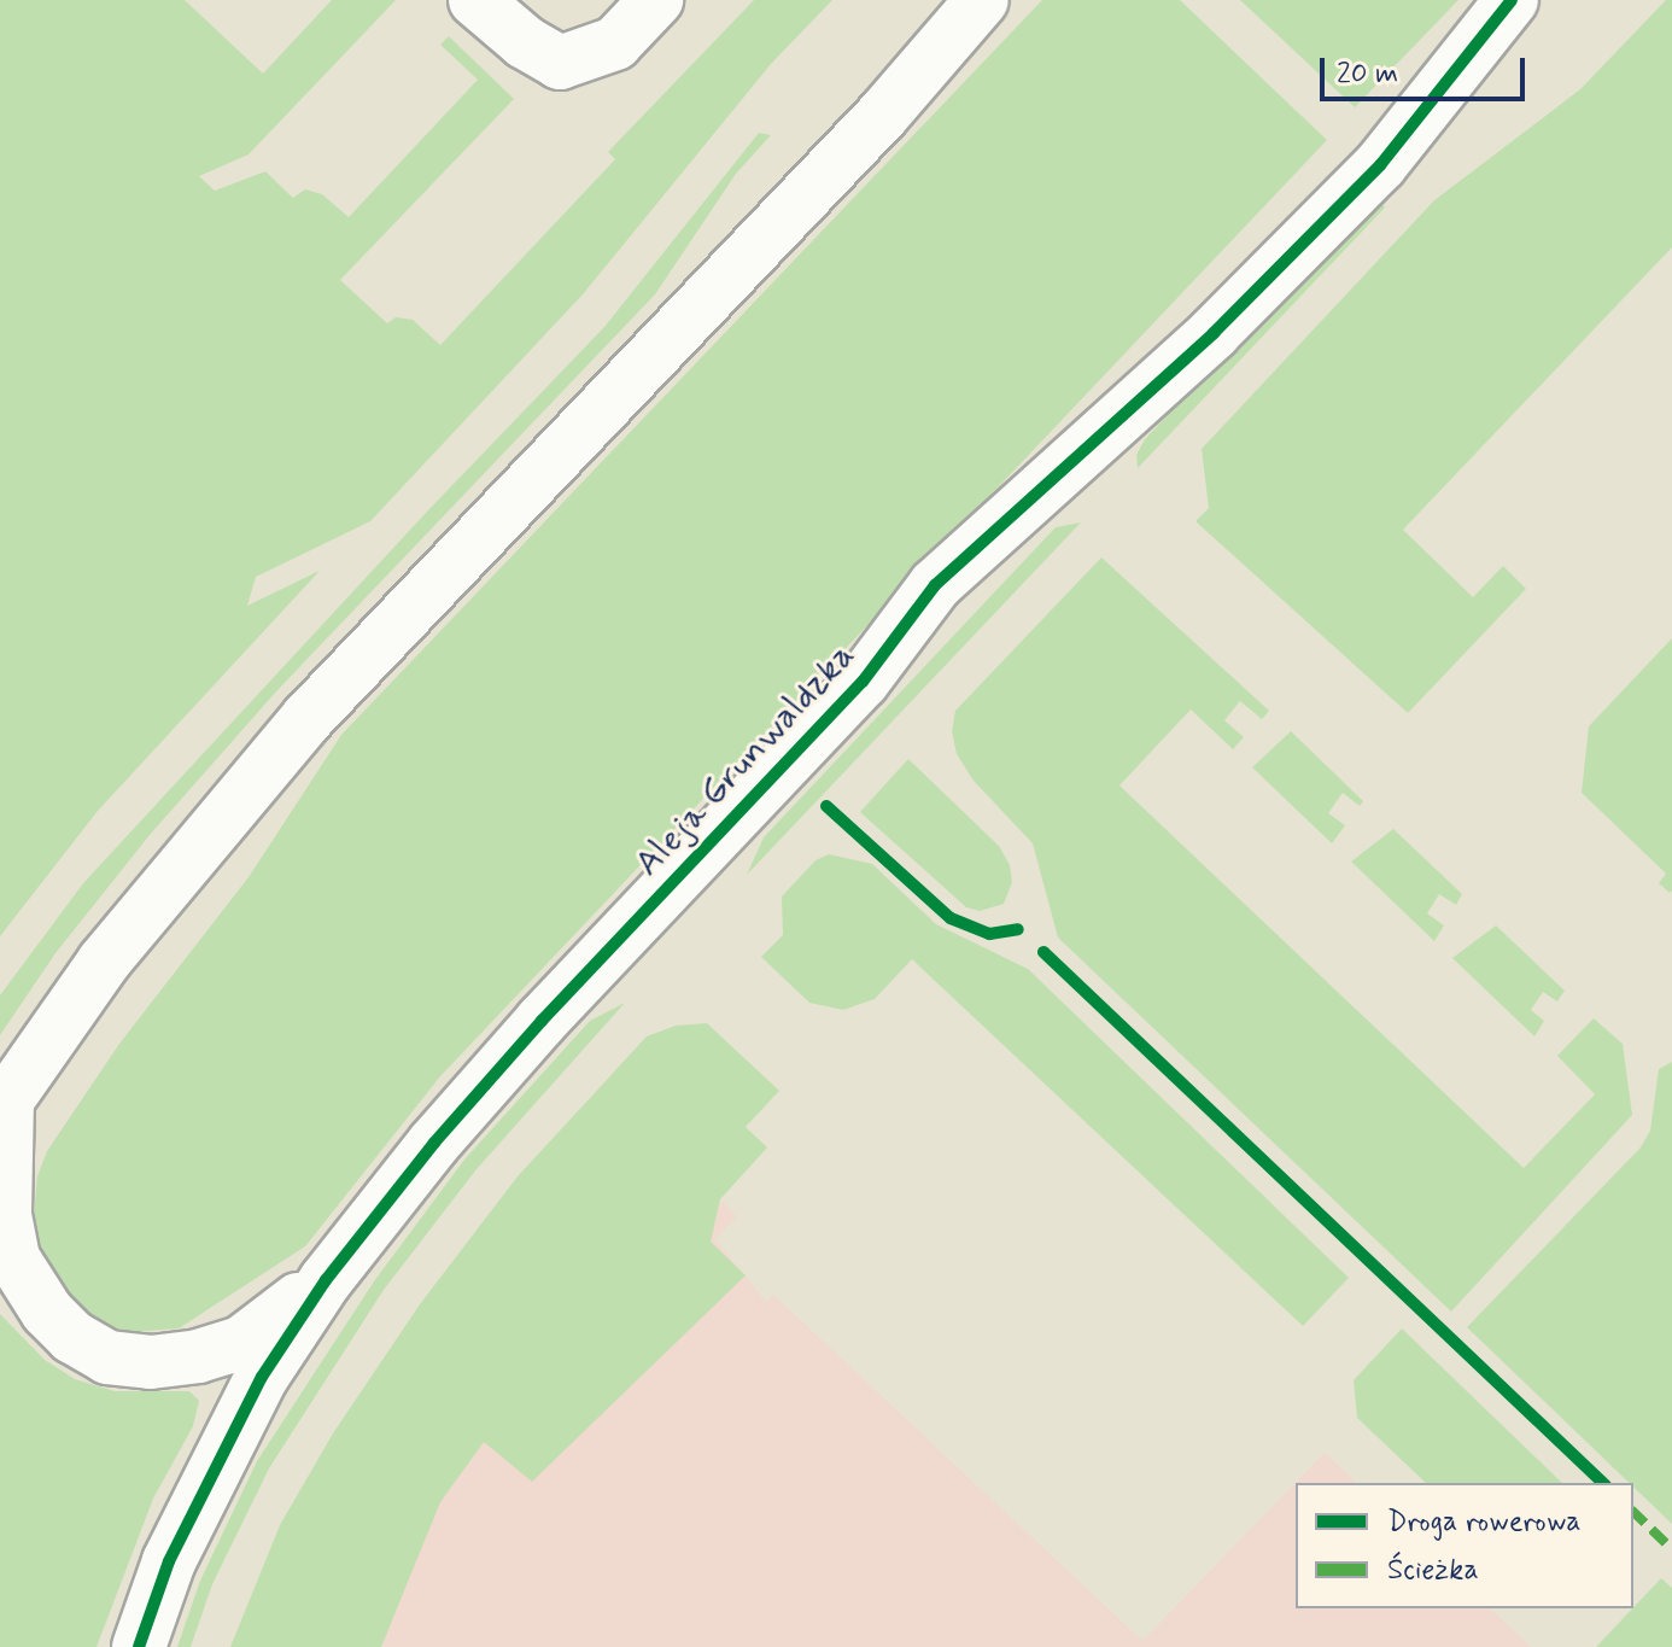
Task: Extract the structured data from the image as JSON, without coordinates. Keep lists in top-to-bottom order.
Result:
{
  "streets": {
    "street": ["Aleja Grunwaldzka"]
  },
  "legend": ["Droga rowerowa", "Ścieżka"],
  "scale_bar": "20 m"
}
